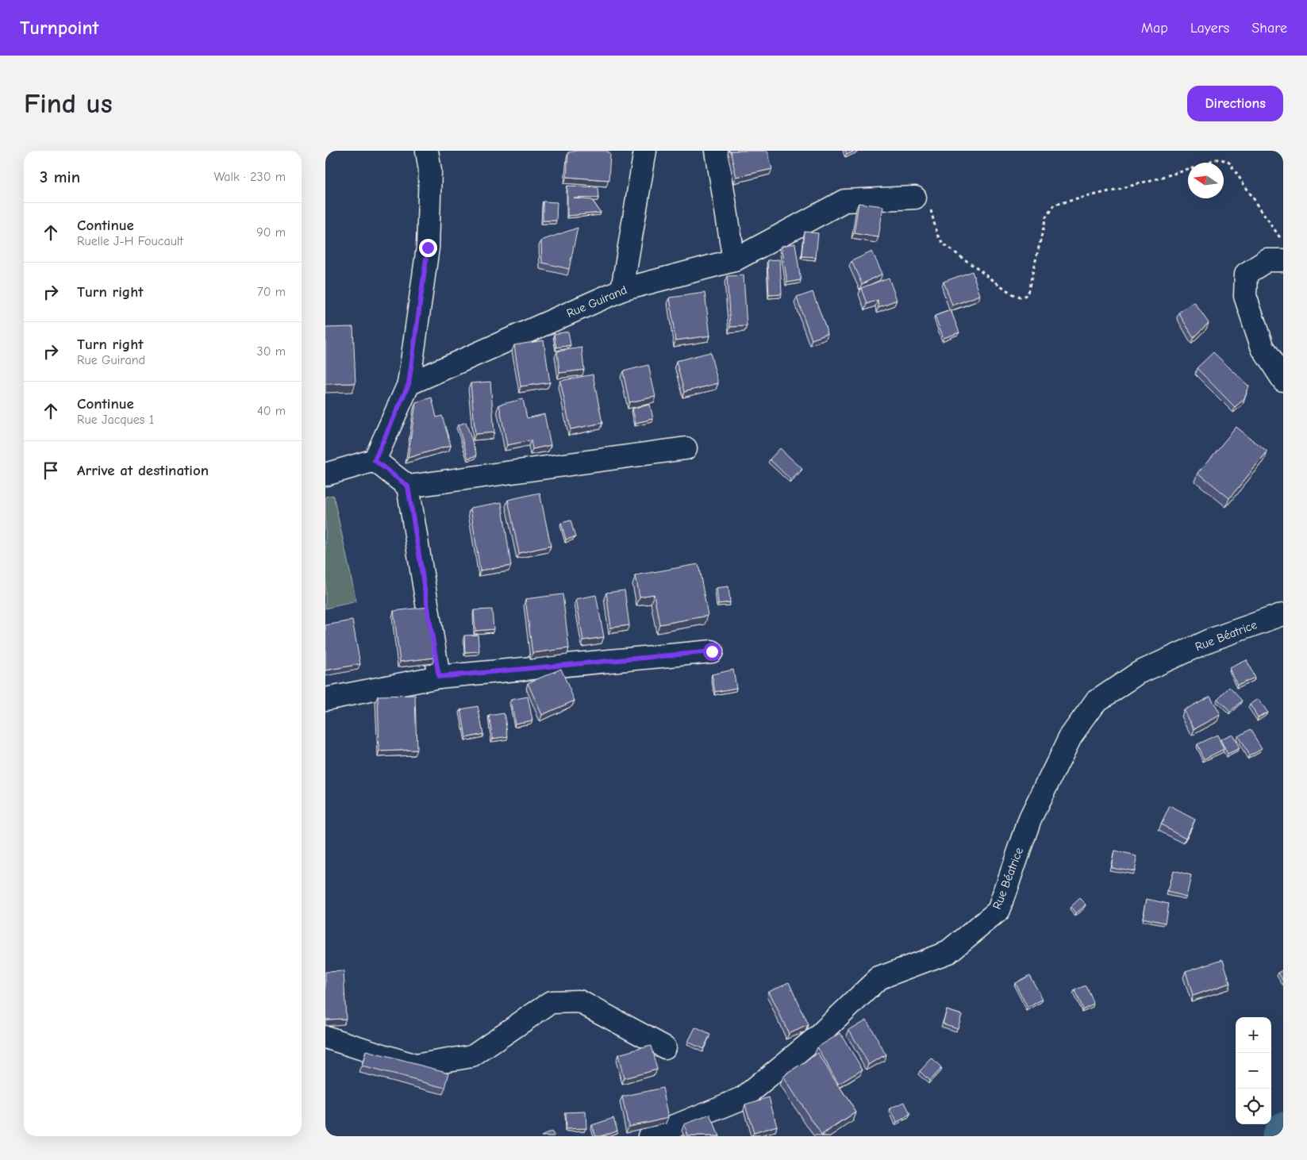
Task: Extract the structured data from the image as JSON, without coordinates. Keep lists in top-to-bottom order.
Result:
{
  "streets": {
    "street": ["Rue Guirand", "Rue Béatrice"]
  },
  "north": "left",
  "page": {
    "header": "Turnpoint",
    "nav": ["Map", "Layers", "Share"],
    "buttons": "Directions",
    "title": "Find us",
    "heading": ["3 min", "Walk · 230 m"],
    "list": [
      ["Continue", "Ruelle J-H Foucault", "90 m"],
      ["Turn right", "70 m"],
      ["Turn right", "Rue Guirand", "30 m"],
      ["Continue", "Rue Jacques 1", "40 m"],
      "Arrive at destination"
    ],
    "map_buttons": ["+", "−"]
  }
}
